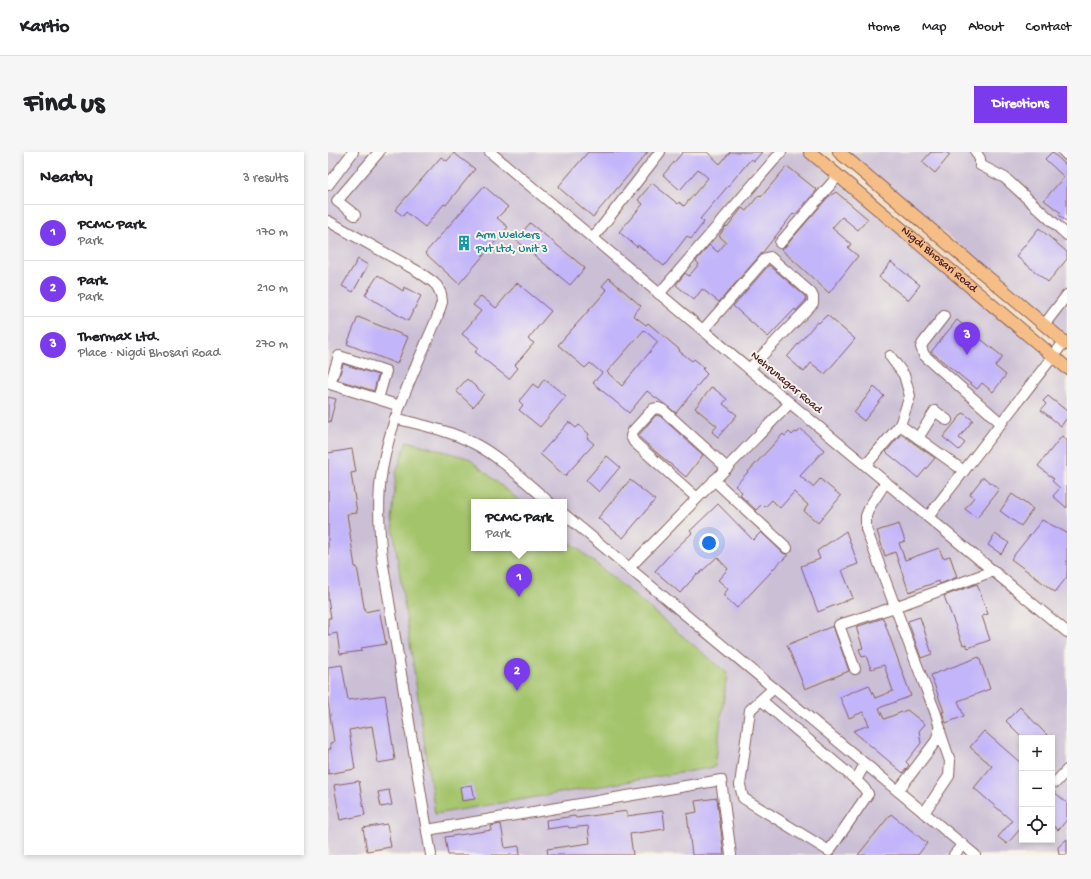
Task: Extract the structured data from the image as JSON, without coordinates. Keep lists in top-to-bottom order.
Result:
{
  "streets": {
    "main road": ["Nigdi Bhosari Road"],
    "street": ["Nehrunagar Road"]
  },
  "places": {
    "building": ["Arm Welders Pvt Ltd, Unit 3"]
  },
  "page": {
    "header": "Kartio",
    "nav": [
      "Home",
      "Map",
      "About",
      "Contact"
    ],
    "buttons": "Directions",
    "title": "Find us",
    "heading": ["Nearby", "3 results"],
    "list": [
      {
        "mark": "1",
        "name": "PCMC Park",
        "note": "Park",
        "value": "170 m"
      },
      {
        "mark": "2",
        "name": "Park",
        "note": "Park",
        "value": "210 m"
      },
      {
        "mark": "3",
        "name": "Thermax Ltd.",
        "note": "Place · Nigdi Bhosari Road",
        "value": "270 m"
      }
    ],
    "pins": ["3", "1", "2"],
    "popup": ["PCMC Park", "Park"],
    "map_buttons": ["+", "−"]
  }
}
